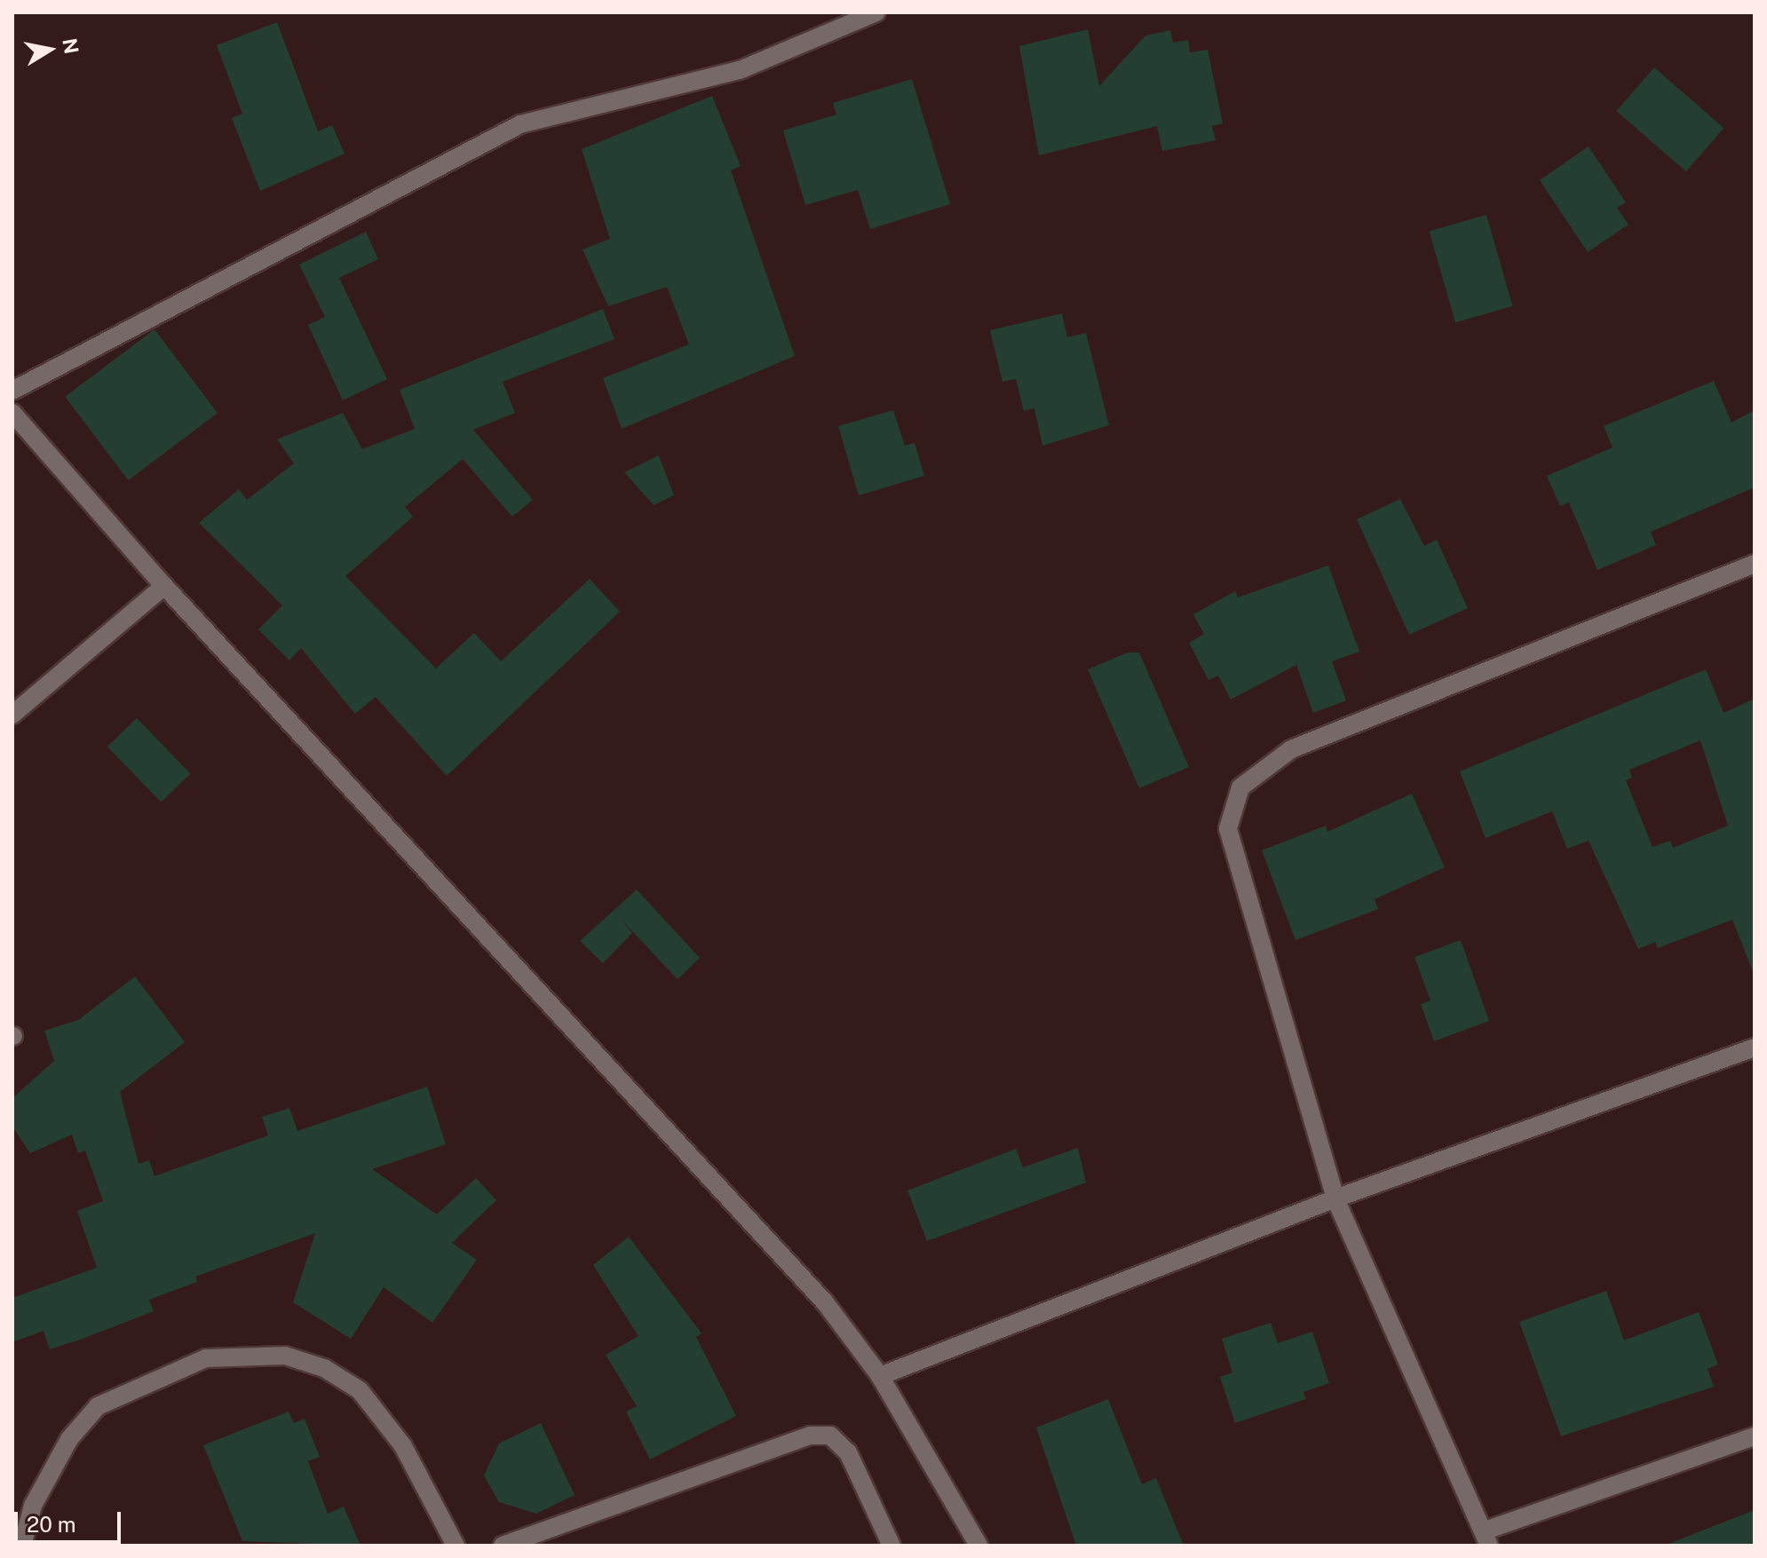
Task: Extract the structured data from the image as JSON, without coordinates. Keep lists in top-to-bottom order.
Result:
{
  "scale_bar": "20 m",
  "north": "right"
}
